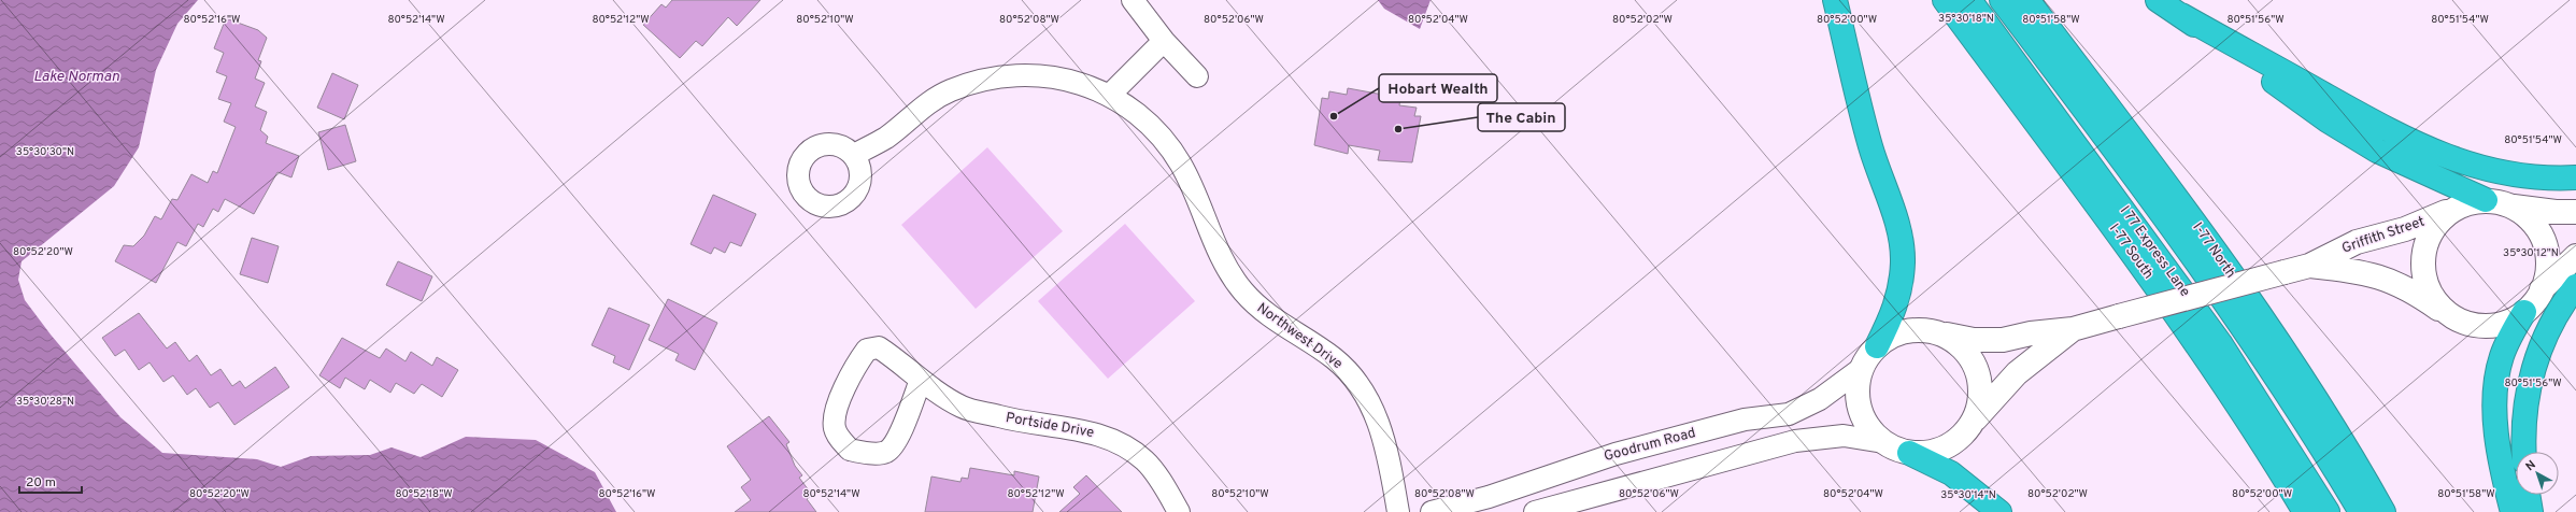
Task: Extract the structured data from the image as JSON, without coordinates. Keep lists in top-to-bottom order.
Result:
{
  "streets": {
    "highway": ["I-77 North", "I-77 South", "I 77 Express Lane"],
    "main road": ["Griffith Street"],
    "street": ["Northwest Drive", "Portside Drive", "Goodrum Road"]
  },
  "crossings": [
    ["Griffith Street", "Goodrum Road"]
  ],
  "water": ["Lake Norman"],
  "places": ["Hobart Wealth", "The Cabin"],
  "scale_bar": "20 m",
  "north": "top left",
  "coordinates": [
    "35°30'18\"N",
    "80°52'00\"W",
    "80°51'58\"W",
    "80°52'14\"W",
    "80°52'04\"W",
    "80°51'56\"W",
    "80°51'54\"W",
    "80°52'16\"W",
    "80°52'12\"W",
    "80°52'10\"W",
    "80°52'08\"W",
    "80°52'06\"W",
    "80°52'02\"W",
    "35°30'30\"N",
    "80°52'20\"W",
    "35°30'12\"N",
    "35°30'28\"N",
    "80°52'18\"W",
    "35°30'14\"N"
  ]
}
